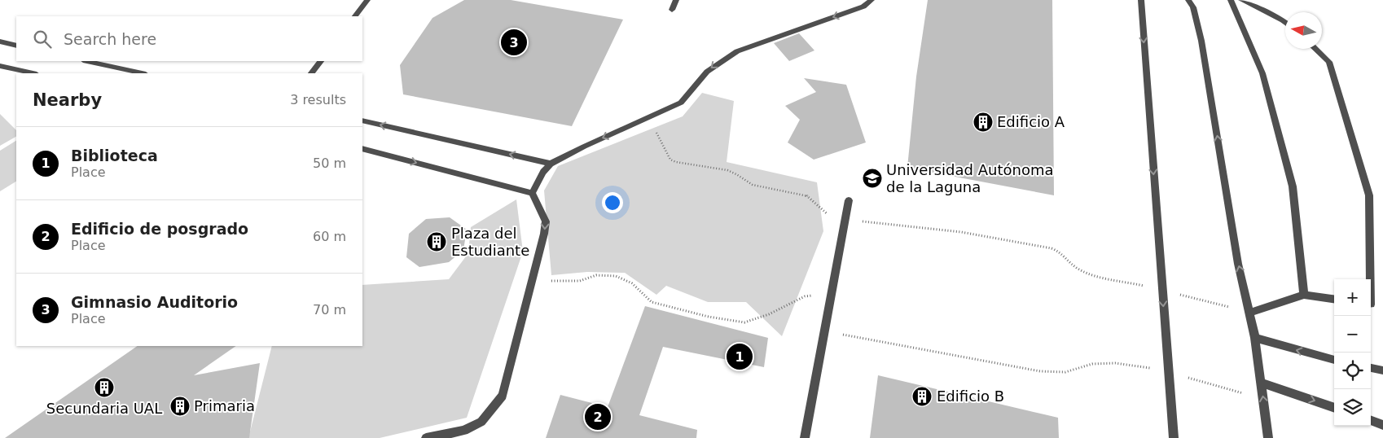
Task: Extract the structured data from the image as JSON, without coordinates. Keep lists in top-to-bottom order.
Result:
{
  "places": {
    "building": [
      "Edificio A",
      "Plaza del Estudiante",
      "Secundaria UAL",
      "Edificio B",
      "Primaria"
    ],
    "school or university": ["Universidad Autónoma de la Laguna"]
  },
  "north": "left",
  "page": {
    "search": "Search here",
    "pins": ["3", "1", "2"],
    "heading": ["Nearby", "3 results"],
    "list": [
      {
        "mark": "1",
        "name": "Biblioteca",
        "note": "Place",
        "value": "50 m"
      },
      {
        "mark": "2",
        "name": "Edificio de posgrado",
        "note": "Place",
        "value": "60 m"
      },
      {
        "mark": "3",
        "name": "Gimnasio Auditorio",
        "note": "Place",
        "value": "70 m"
      }
    ],
    "map_buttons": ["+", "−"]
  }
}
